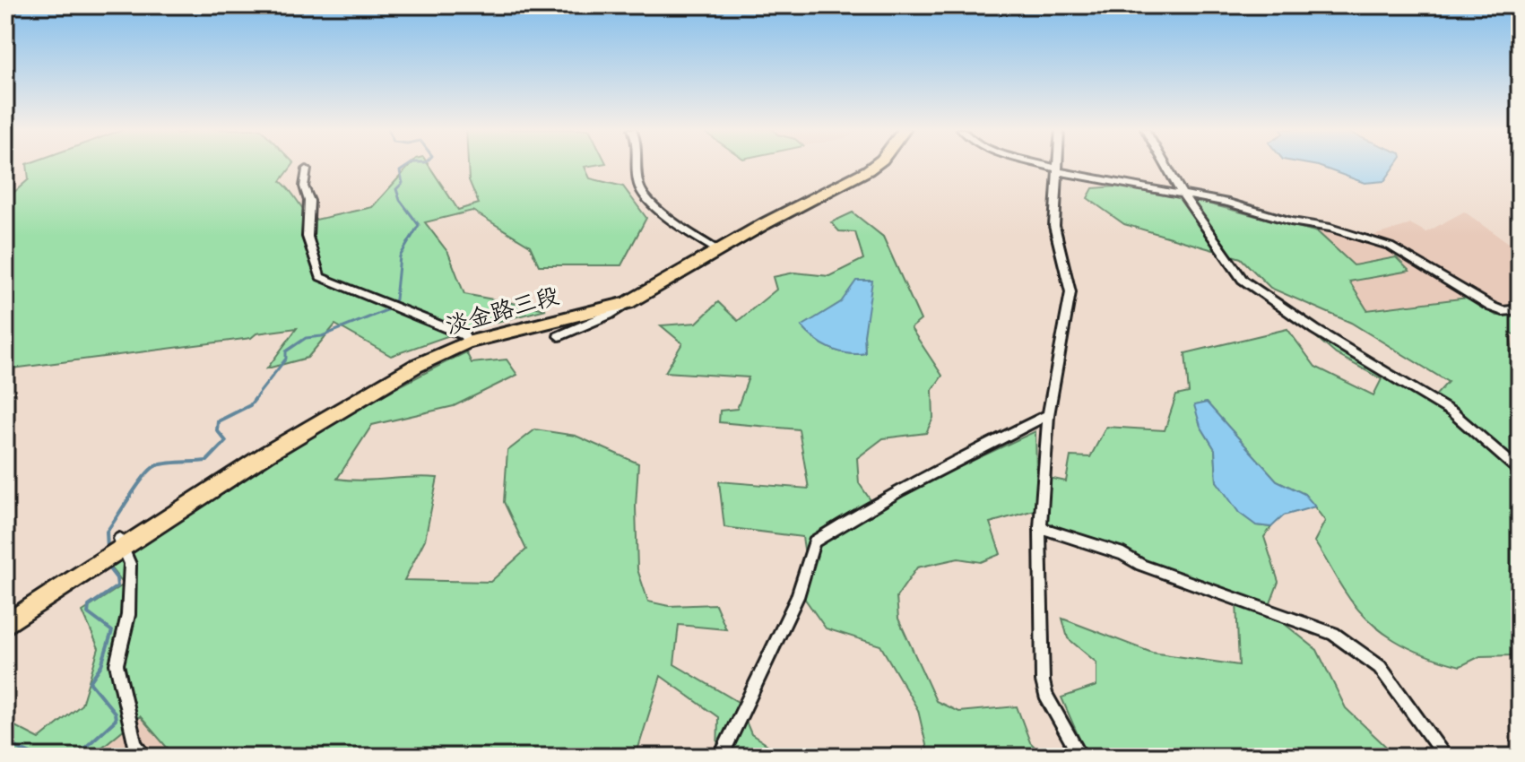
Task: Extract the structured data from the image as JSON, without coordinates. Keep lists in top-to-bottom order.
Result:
{
  "streets": {
    "main road": ["淡金路三段"]
  }
}
